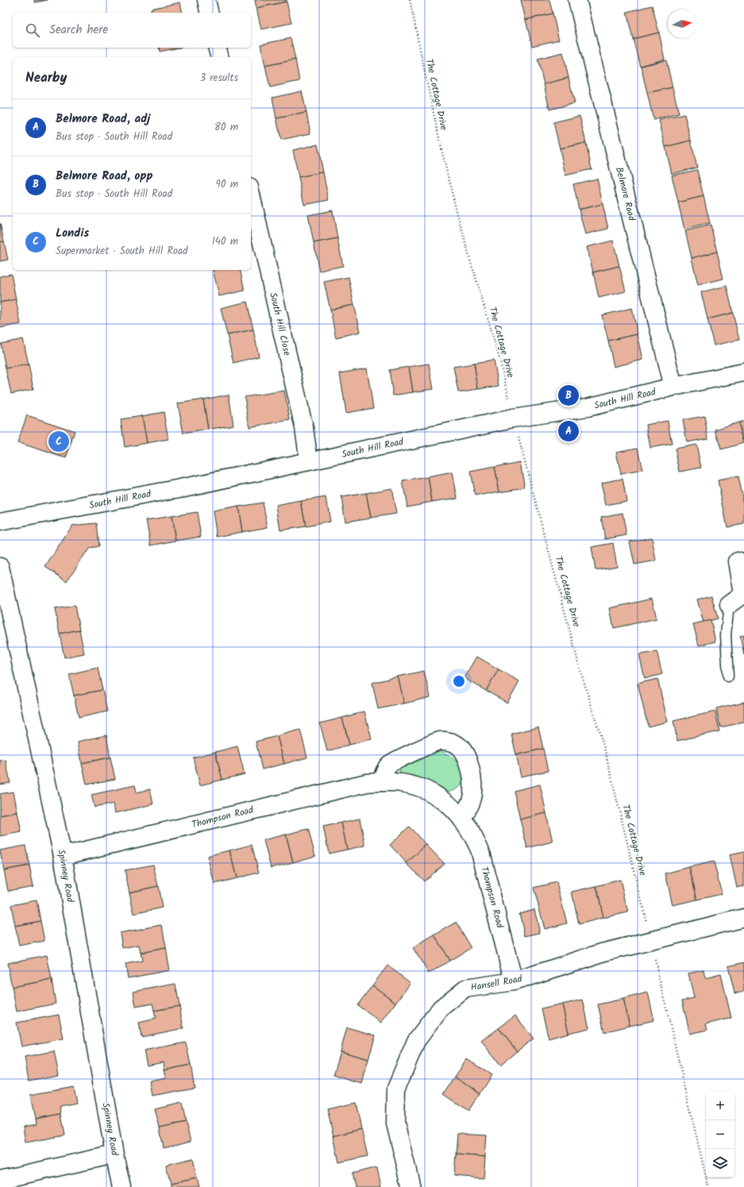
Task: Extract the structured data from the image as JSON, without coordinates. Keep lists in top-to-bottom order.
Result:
{
  "streets": {
    "street": [
      "Belmore Road",
      "South Hill Close",
      "South Hill Road",
      "Thompson Road",
      "Spinney Road",
      "Hansell Road"
    ],
    "path": ["The Cottage Drive"]
  },
  "crossings": [
    ["The Cottage Drive", "South Hill Road"],
    ["The Cottage Drive", "Hansell Road"],
    ["Belmore Road", "South Hill Road"],
    ["South Hill Close", "South Hill Road"],
    ["Thompson Road", "Spinney Road"],
    ["Thompson Road", "Hansell Road"]
  ],
  "north": "right",
  "page": {
    "search": "Search here",
    "heading": ["Nearby", "3 results"],
    "list": [
      {
        "mark": "A",
        "name": "Belmore Road, adj",
        "note": "Bus stop · South Hill Road",
        "value": "80 m"
      },
      {
        "mark": "B",
        "name": "Belmore Road, opp",
        "note": "Bus stop · South Hill Road",
        "value": "90 m"
      },
      {
        "mark": "C",
        "name": "Londis",
        "note": "Supermarket · South Hill Road",
        "value": "140 m"
      }
    ],
    "pins": ["B", "A", "C"],
    "map_buttons": ["+", "−"]
  }
}
